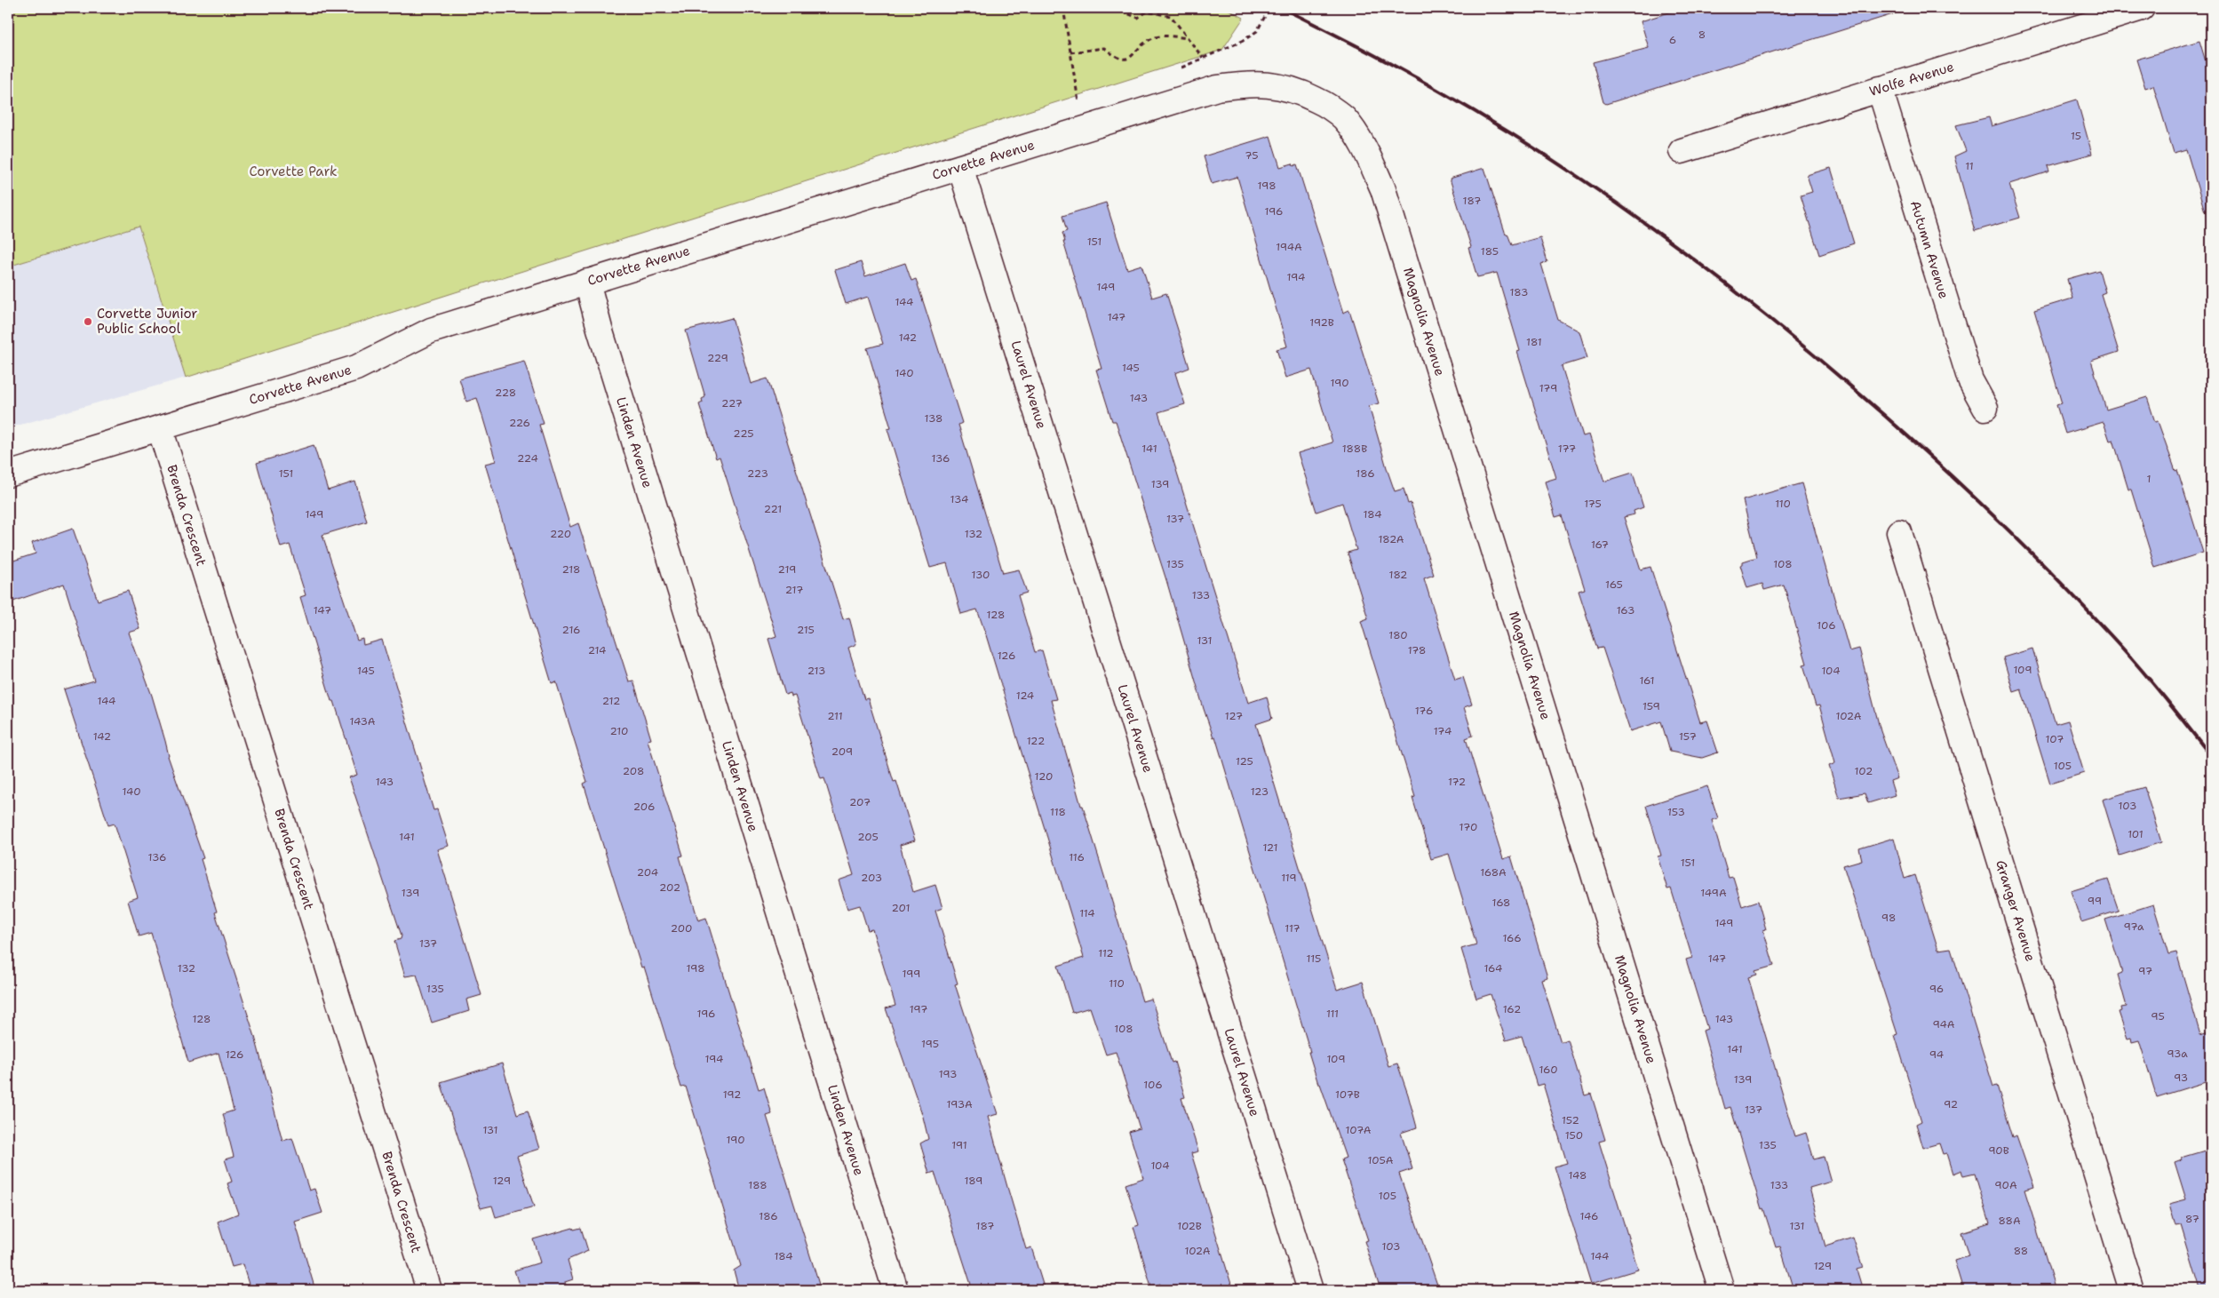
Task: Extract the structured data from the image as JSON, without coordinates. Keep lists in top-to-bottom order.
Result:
{
  "streets": {
    "street": [
      "Wolfe Avenue",
      "Corvette Avenue",
      "Autumn Avenue",
      "Magnolia Avenue",
      "Laurel Avenue",
      "Linden Avenue",
      "Brenda Crescent",
      "Granger Avenue"
    ]
  },
  "crossings": [
    ["Wolfe Avenue", "Autumn Avenue"],
    ["Corvette Avenue", "Magnolia Avenue"],
    ["Corvette Avenue", "Laurel Avenue"],
    ["Corvette Avenue", "Linden Avenue"],
    ["Corvette Avenue", "Brenda Crescent"]
  ],
  "parks": ["Corvette Park"],
  "places": ["Corvette Junior Public School"],
  "house_numbers": [
    "8",
    "6",
    "15",
    "75",
    "11",
    "198",
    "187",
    "196",
    "151",
    "194A",
    "185",
    "194",
    "149",
    "183",
    "144",
    "147",
    "192B",
    "142",
    "181",
    "229",
    "145",
    "140",
    "190",
    "179",
    "228",
    "143",
    "227",
    "138",
    "226",
    "225",
    "141",
    "188B",
    "177",
    "224",
    "136",
    "151",
    "223",
    "186",
    "1",
    "139",
    "134",
    "175",
    "110",
    "221",
    "149",
    "184",
    "137",
    "220",
    "132",
    "182A",
    "167",
    "135",
    "108",
    "218",
    "219",
    "130",
    "182",
    "165",
    "217",
    "133",
    "147",
    "163",
    "128",
    "106",
    "216",
    "215",
    "180",
    "131",
    "214",
    "178",
    "126",
    "109",
    "145",
    "213",
    "104",
    "161",
    "124",
    "144",
    "212",
    "159",
    "176",
    "211",
    "127",
    "102A",
    "143A",
    "210",
    "174",
    "142",
    "157",
    "107",
    "122",
    "209",
    "125",
    "105",
    "208",
    "102",
    "120",
    "143",
    "172",
    "140",
    "123",
    "207",
    "103",
    "206",
    "118",
    "153",
    "170",
    "101",
    "141",
    "205",
    "121",
    "136",
    "116",
    "151",
    "204",
    "168A",
    "203",
    "119",
    "202",
    "139",
    "149A",
    "99",
    "168",
    "201",
    "114",
    "98",
    "149",
    "97a",
    "200",
    "117",
    "166",
    "137",
    "112",
    "115",
    "147",
    "132",
    "198",
    "164",
    "97",
    "199",
    "110",
    "135",
    "96",
    "197",
    "162",
    "196",
    "111",
    "95",
    "128",
    "143",
    "94A",
    "108",
    "195",
    "141",
    "93a",
    "126",
    "94",
    "194",
    "109",
    "160",
    "193",
    "93",
    "139",
    "106",
    "192",
    "107B",
    "193A",
    "92",
    "137",
    "152",
    "131",
    "107A",
    "150",
    "190",
    "191",
    "135",
    "90B",
    "105A",
    "104",
    "148",
    "129",
    "189",
    "188",
    "133",
    "90A",
    "105",
    "186",
    "146",
    "87",
    "88A",
    "187",
    "102B",
    "131",
    "103",
    "102A",
    "88",
    "184",
    "144",
    "129"
  ]
}
